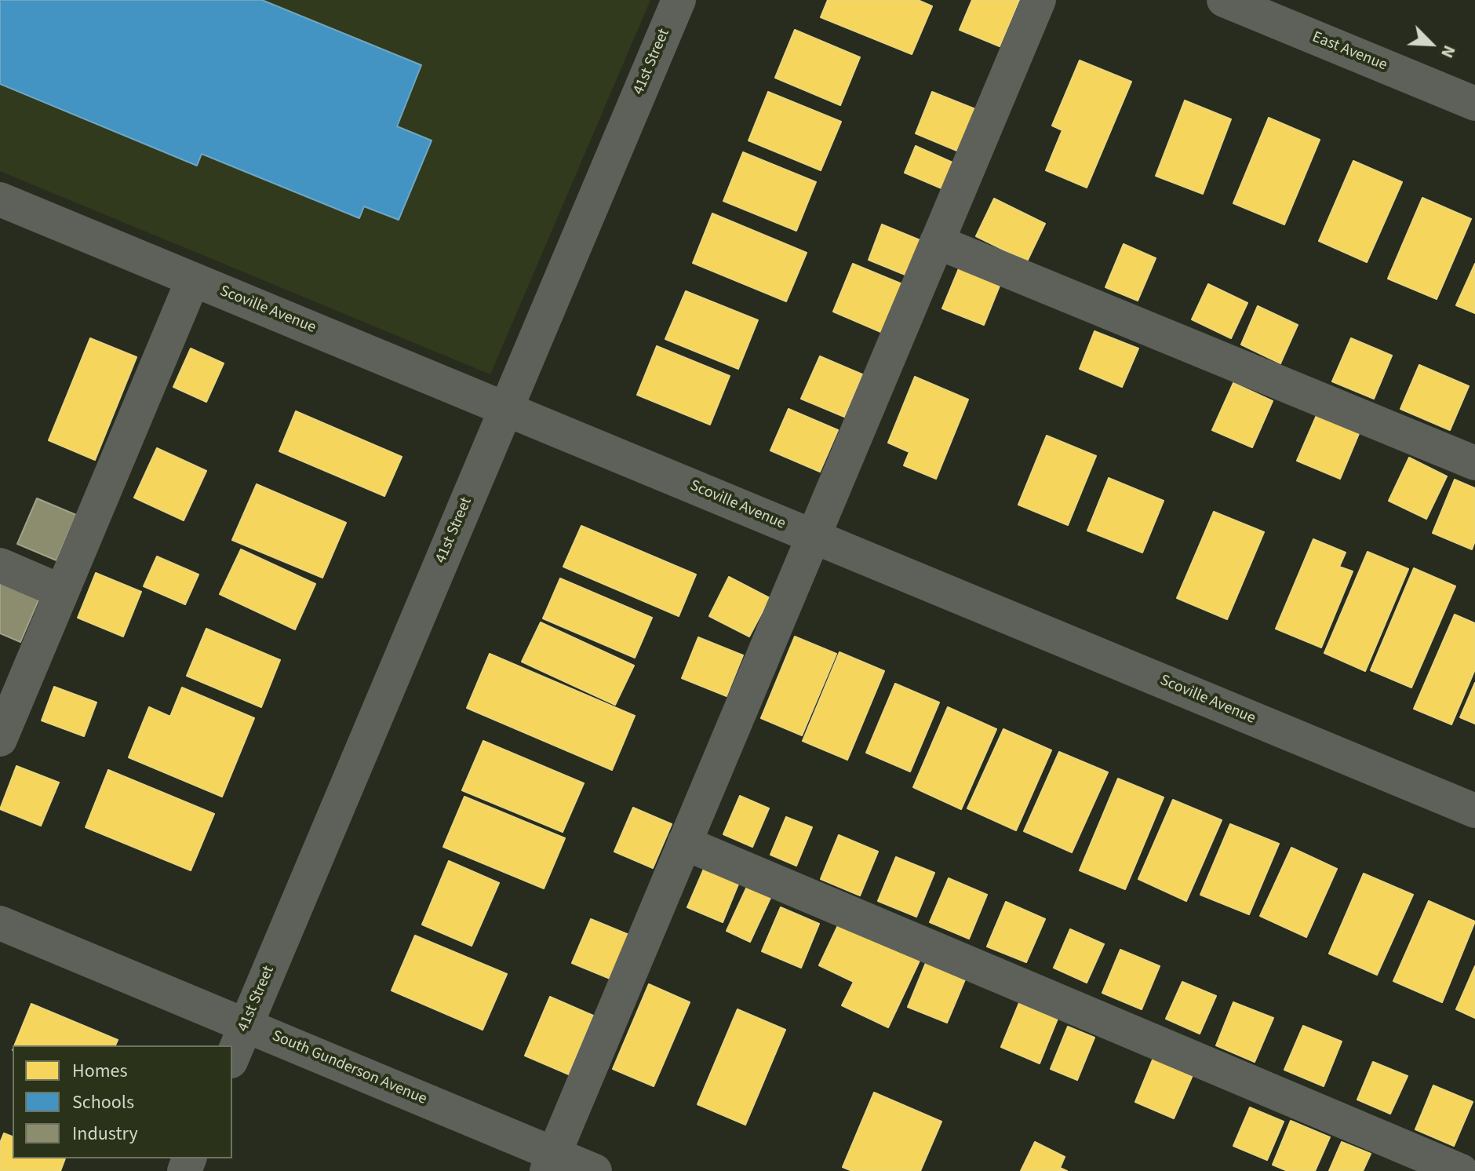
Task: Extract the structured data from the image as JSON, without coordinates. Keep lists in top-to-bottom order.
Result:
{
  "streets": {
    "street": [
      "East Avenue",
      "41st Street",
      "Scoville Avenue",
      "South Gunderson Avenue"
    ]
  },
  "crossings": [
    ["41st Street", "Scoville Avenue"],
    ["41st Street", "South Gunderson Avenue"]
  ],
  "legend": ["Homes", "Schools", "Industry"],
  "north": "bottom right"
}
